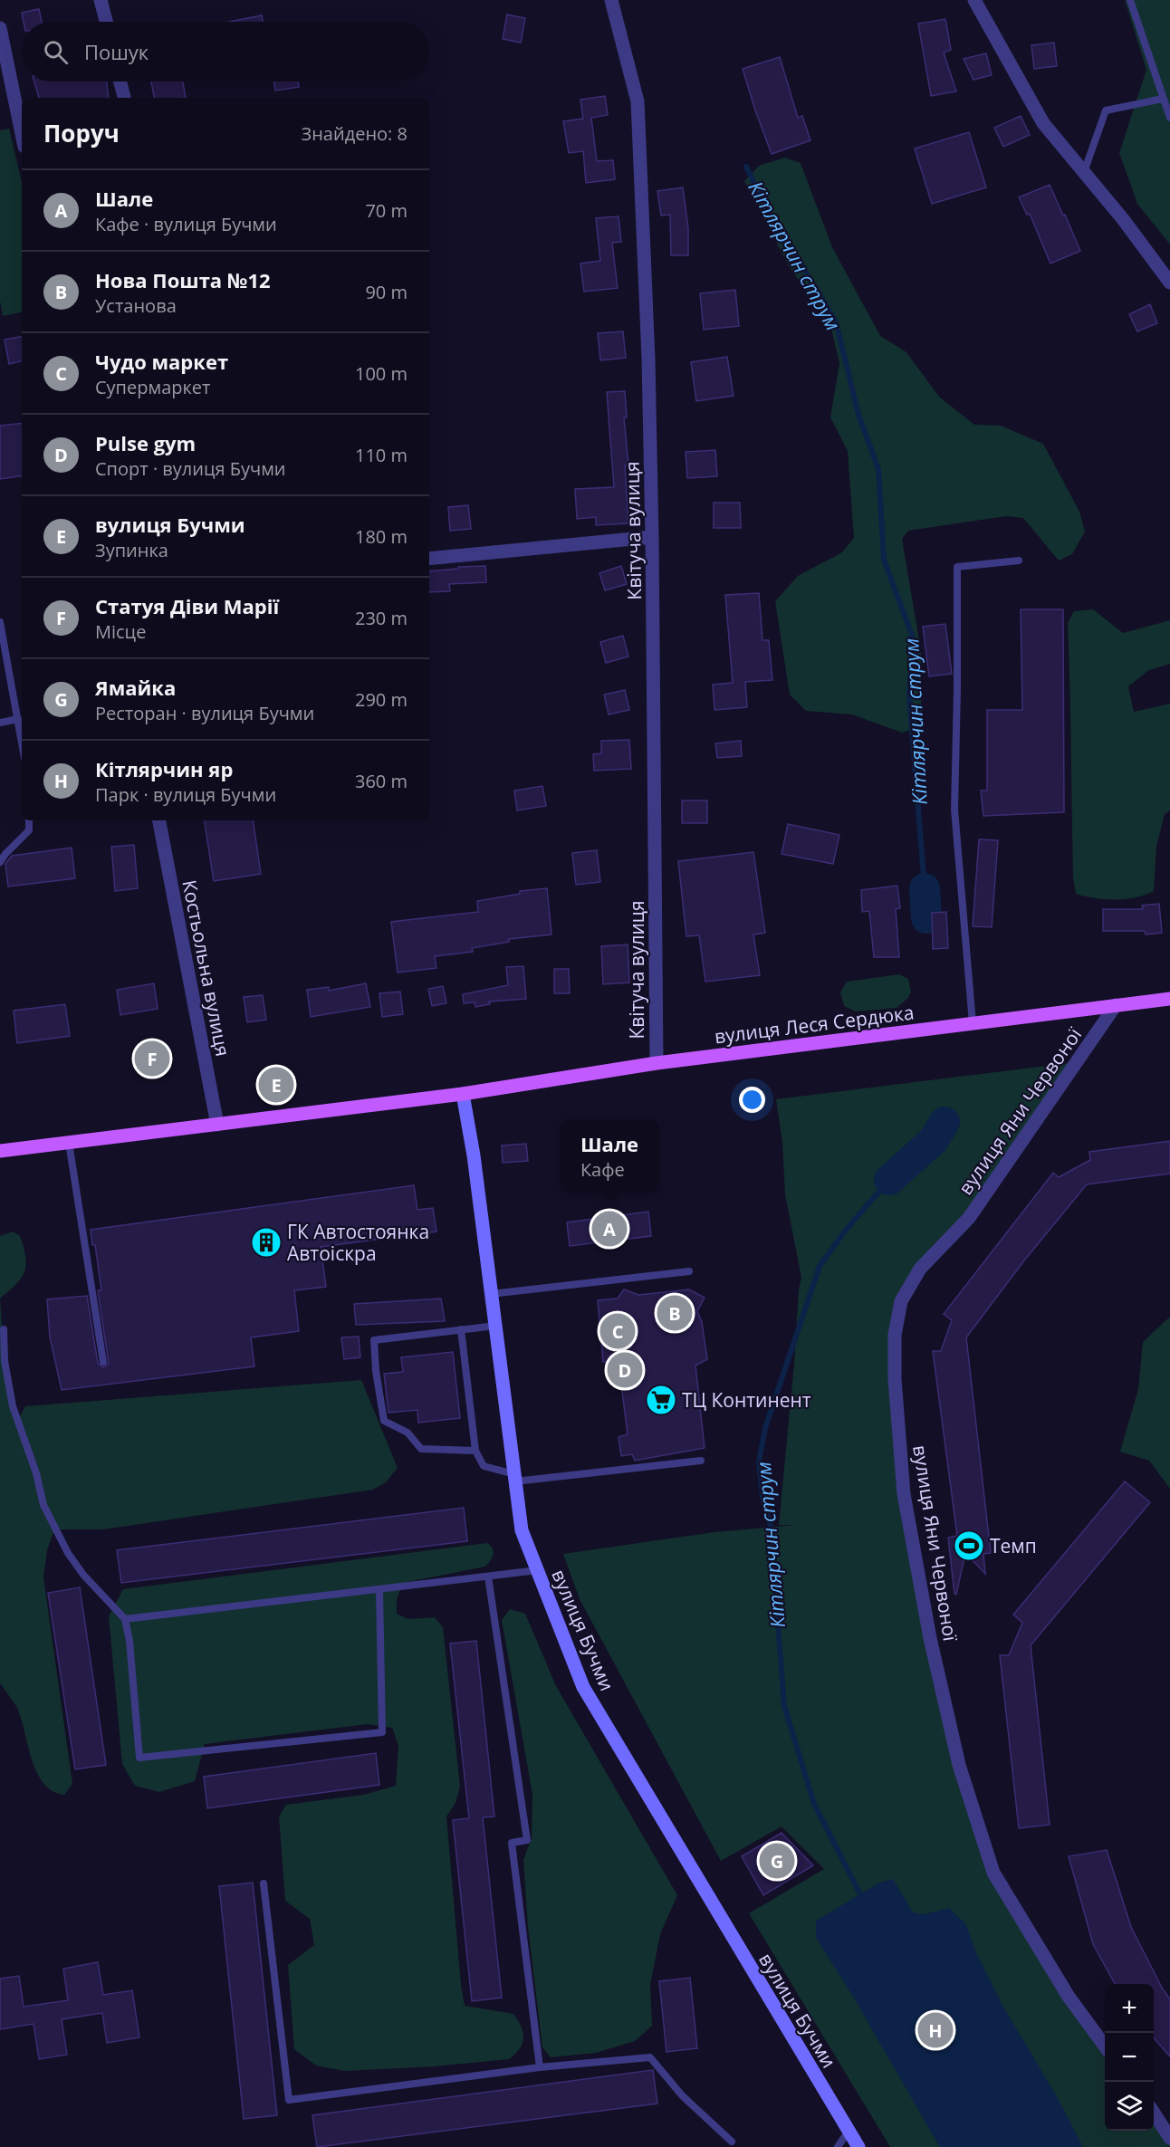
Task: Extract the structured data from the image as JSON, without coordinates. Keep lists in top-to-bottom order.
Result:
{
  "streets": {
    "main road": ["вулиця Леся Сердюка"],
    "street": [
      "Квітуча вулиця",
      "Костьольна вулиця",
      "вулиця Яни Червоної",
      "вулиця Бучми"
    ]
  },
  "crossings": [
    ["Квітуча вулиця", "вулиця Леся Сердюка"],
    ["Костьольна вулиця", "вулиця Леся Сердюка"],
    ["вулиця Леся Сердюка", "вулиця Яни Червоної"],
    ["вулиця Леся Сердюка", "вулиця Бучми"]
  ],
  "water": ["Кітлярчин струм"],
  "places": {
    "building": ["ГК Автостоянка Автоіскра"],
    "supermarket": ["ТЦ Континент"],
    "sports": ["Темп"]
  },
  "page": {
    "search": "Пошук",
    "heading": ["Поруч", "Знайдено: 8"],
    "list": [
      {
        "mark": "A",
        "name": "Шале",
        "note": "Кафе · вулиця Бучми",
        "value": "70 m"
      },
      {
        "mark": "B",
        "name": "Нова Пошта №12",
        "note": "Установа",
        "value": "90 m"
      },
      {
        "mark": "C",
        "name": "Чудо маркет",
        "note": "Супермаркет",
        "value": "100 m"
      },
      {
        "mark": "D",
        "name": "Pulse gym",
        "note": "Спорт · вулиця Бучми",
        "value": "110 m"
      },
      {
        "mark": "E",
        "name": "вулиця Бучми",
        "note": "Зупинка",
        "value": "180 m"
      },
      {
        "mark": "F",
        "name": "Статуя Діви Марії",
        "note": "Місце",
        "value": "230 m"
      },
      {
        "mark": "G",
        "name": "Ямайка",
        "note": "Ресторан · вулиця Бучми",
        "value": "290 m"
      },
      {
        "mark": "H",
        "name": "Кітлярчин яр",
        "note": "Парк · вулиця Бучми",
        "value": "360 m"
      }
    ],
    "pins": [
      "F",
      "E",
      "A",
      "B",
      "C",
      "D",
      "G",
      "H"
    ],
    "popup": ["Шале", "Кафе"],
    "map_buttons": ["+", "−"]
  }
}
